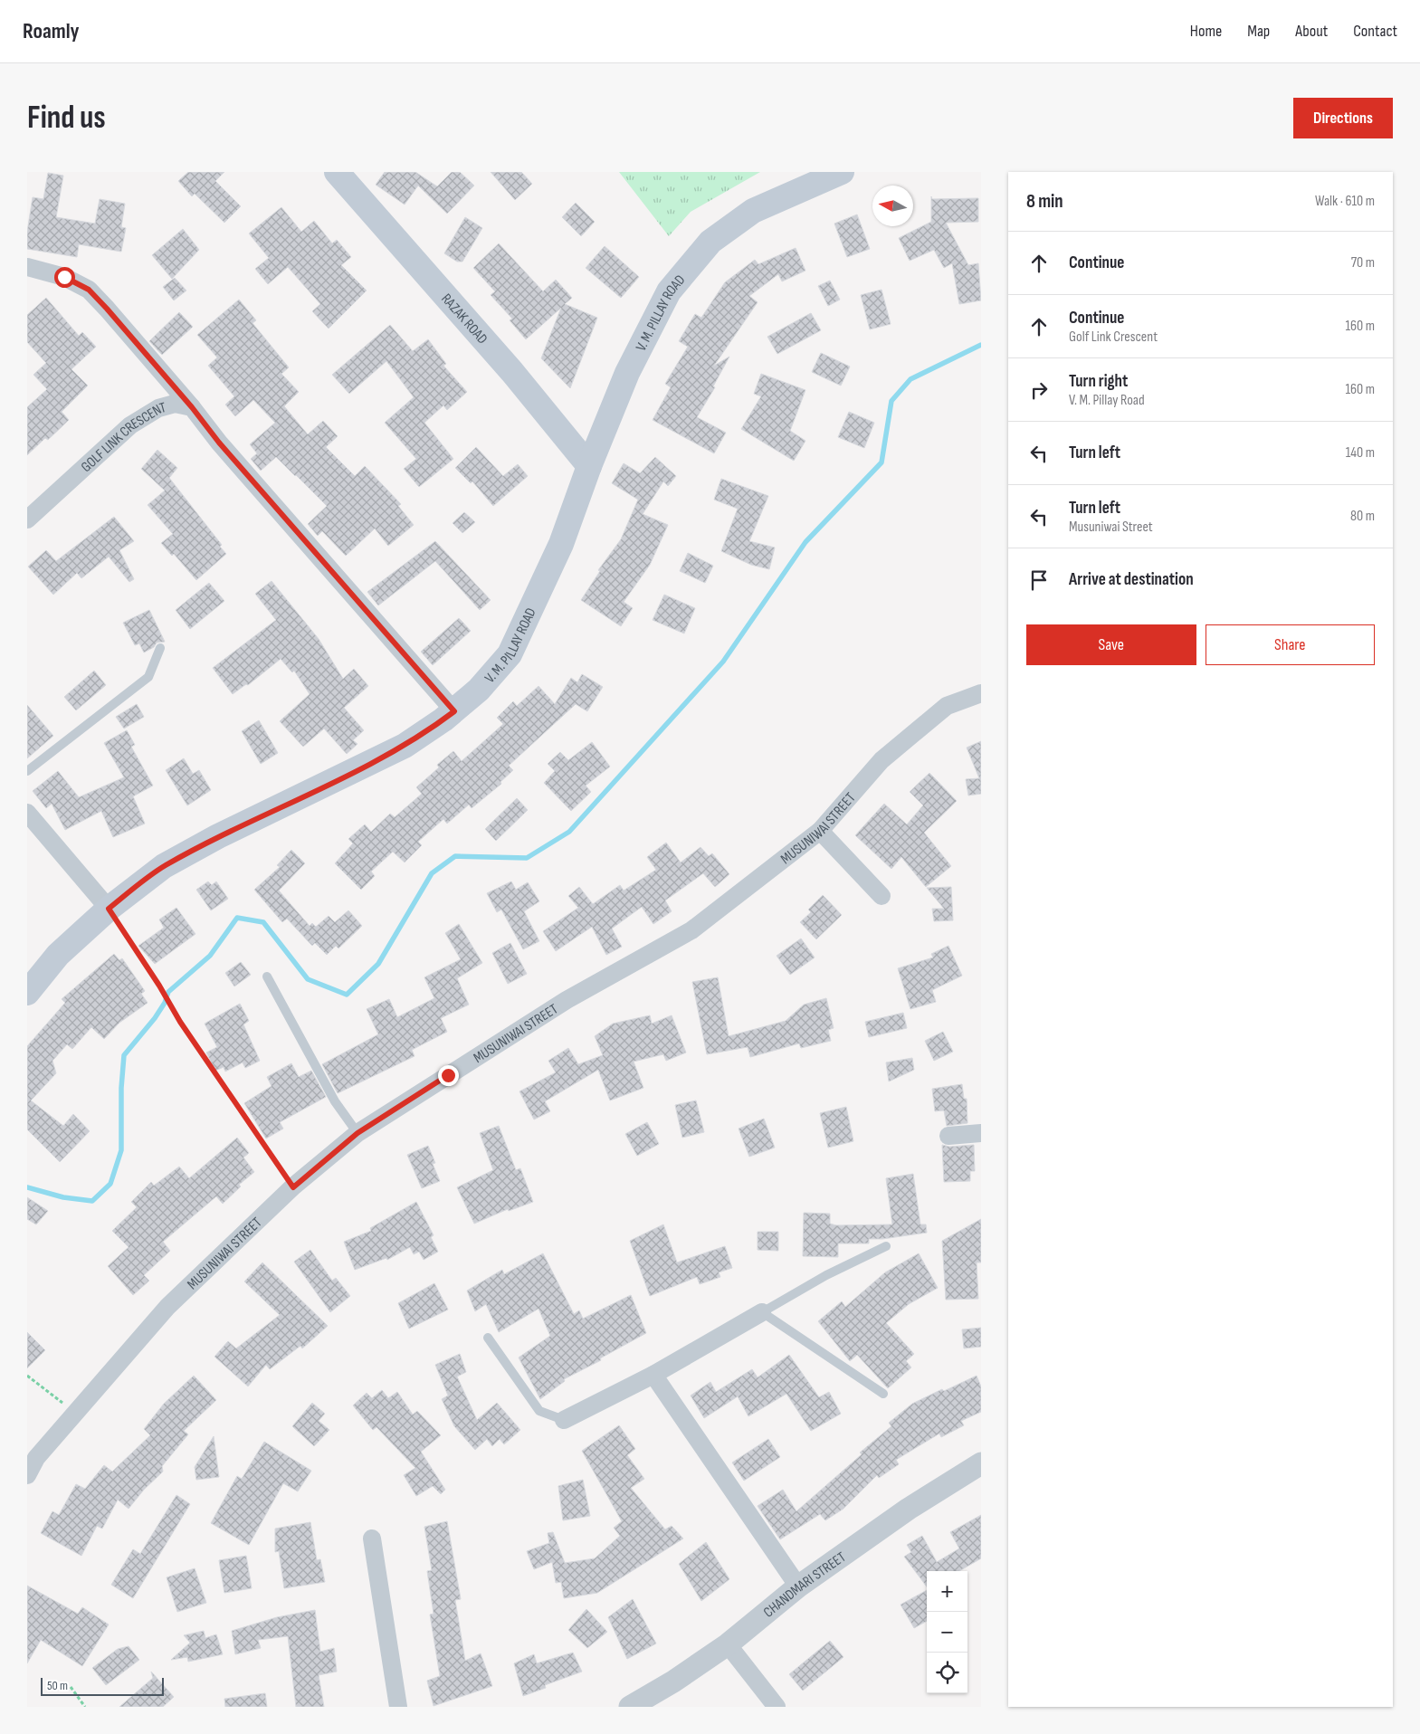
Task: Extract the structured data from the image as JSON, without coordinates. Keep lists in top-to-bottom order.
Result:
{
  "streets": {
    "main road": ["V. M. PILLAY ROAD", "RAZAK ROAD"],
    "street": ["GOLF LINK CRESCENT", "MUSUNIWAI STREET", "CHANDMARI STREET"]
  },
  "crossings": [
    ["V. M. PILLAY ROAD", "RAZAK ROAD"],
    ["V. M. PILLAY ROAD", "GOLF LINK CRESCENT"]
  ],
  "scale_bar": "50 m",
  "north": "left",
  "page": {
    "header": "Roamly",
    "nav": [
      "Home",
      "Map",
      "About",
      "Contact"
    ],
    "buttons": [
      "Directions",
      ["Save", "Share"]
    ],
    "title": "Find us",
    "heading": ["8 min", "Walk · 610 m"],
    "list": [
      ["Continue", "70 m"],
      ["Continue", "Golf Link Crescent", "160 m"],
      ["Turn right", "V. M. Pillay Road", "160 m"],
      ["Turn left", "140 m"],
      ["Turn left", "Musuniwai Street", "80 m"],
      "Arrive at destination"
    ],
    "map_buttons": ["+", "−"],
    "scale": "50 m"
  }
}
